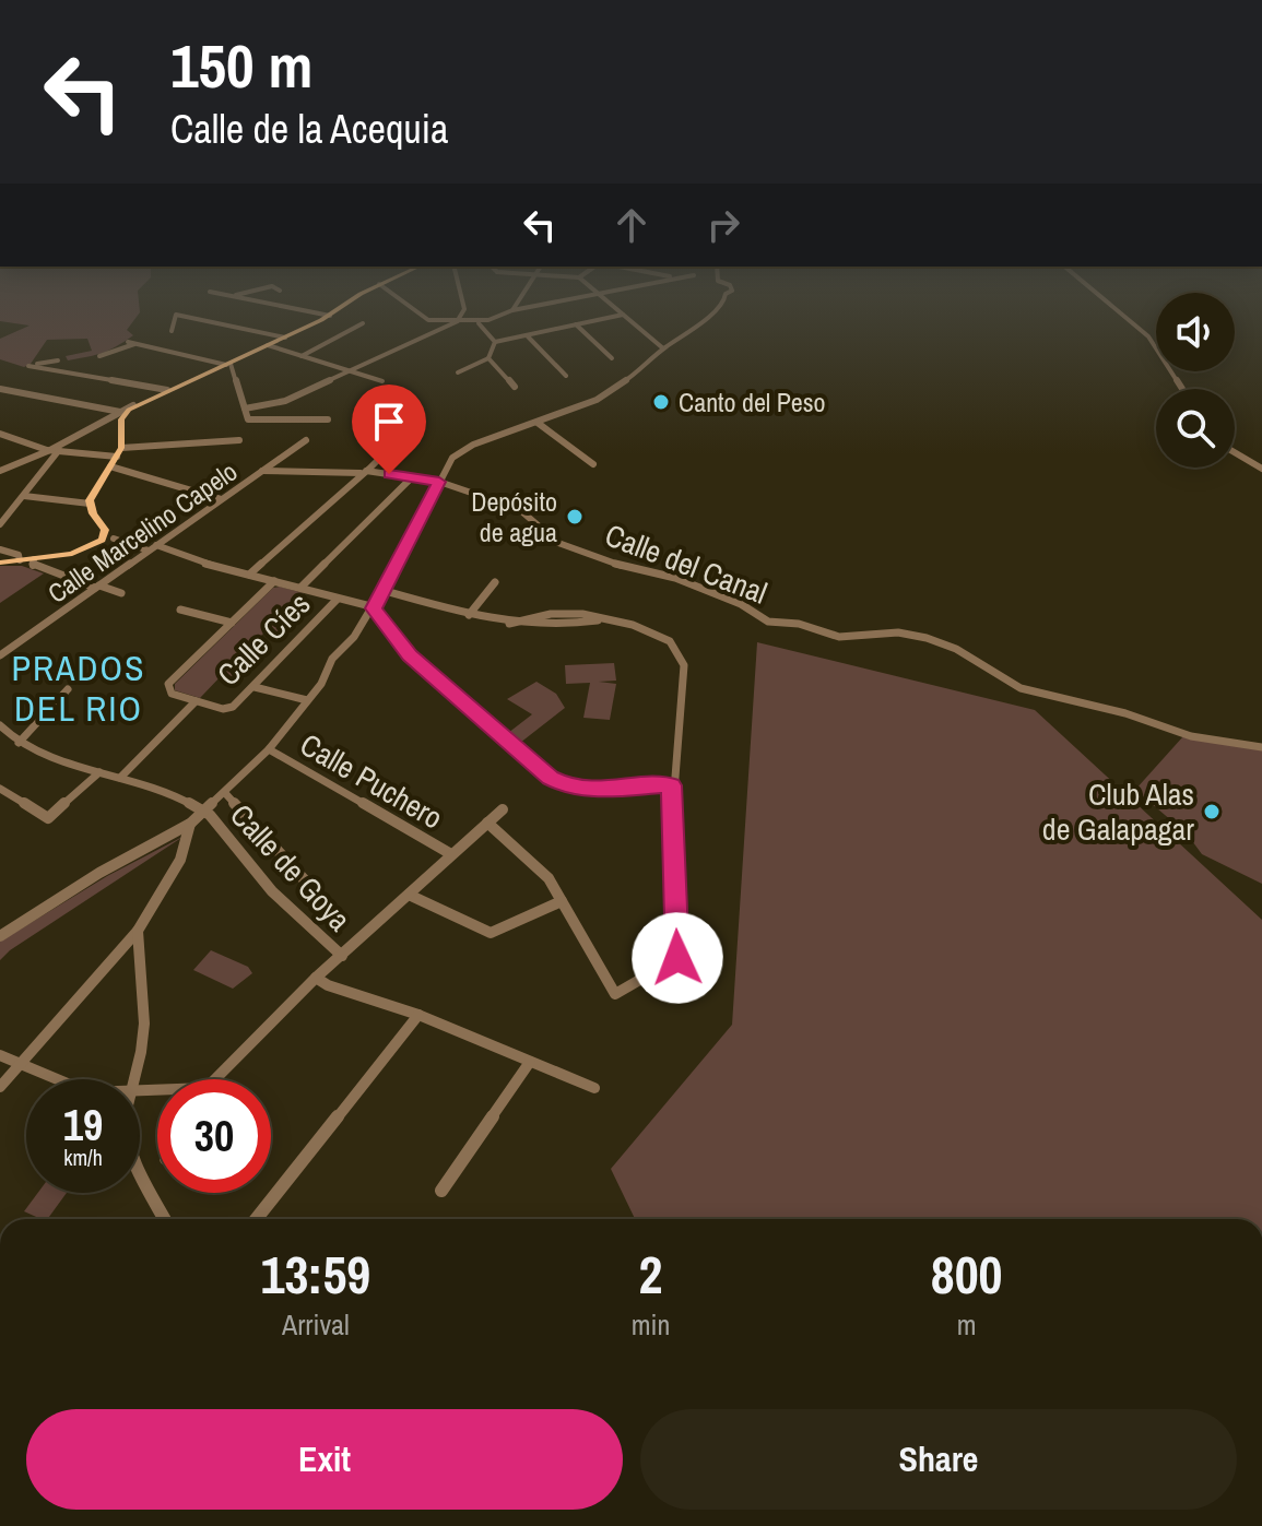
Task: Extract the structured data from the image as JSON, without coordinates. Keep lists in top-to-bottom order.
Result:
{
  "streets": {
    "street": [
      "Calle Marcelino Capelo",
      "Calle del Canal",
      "Calle Cíes",
      "Calle Puchero",
      "Calle de Goya"
    ]
  },
  "crossings": [
    ["Calle Marcelino Capelo", "Calle del Canal"]
  ],
  "districts": ["PRADOS DEL RIO"],
  "places": ["Canto del Peso", "Depósito de agua", "Club Alas de Galapagar"],
  "page": {
    "turn": ["150 m", "Calle de la Acequia"],
    "speed": "19 km/h",
    "limit": "30",
    "eta": [
      "13:59",
      "Arrival",
      "2",
      "min",
      "800",
      "m"
    ],
    "buttons": ["Exit", "Share"]
  }
}
